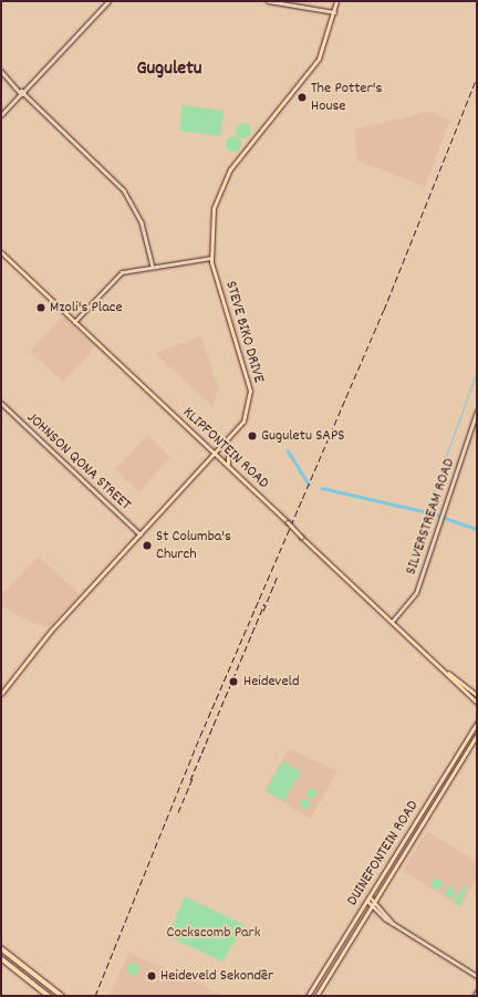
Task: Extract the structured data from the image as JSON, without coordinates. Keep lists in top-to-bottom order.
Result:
{
  "streets": {
    "main road": ["STEVE BIKO DRIVE", "KLIPFONTEIN ROAD", "DUINEFONTEIN ROAD"],
    "street": ["JOHNSON QONA STREET", "SILVERSTREAM ROAD"]
  },
  "crossings": [
    ["STEVE BIKO DRIVE", "KLIPFONTEIN ROAD"],
    ["STEVE BIKO DRIVE", "JOHNSON QONA STREET"],
    ["KLIPFONTEIN ROAD", "SILVERSTREAM ROAD"]
  ],
  "districts": ["Guguletu"],
  "parks": ["Cockscomb Park"],
  "places": [
    "The Potter's House",
    "Mzoli's Place",
    "Guguletu SAPS",
    "St Columba's Church",
    "Heideveld",
    "Heideveld Sekondêr"
  ]
}
